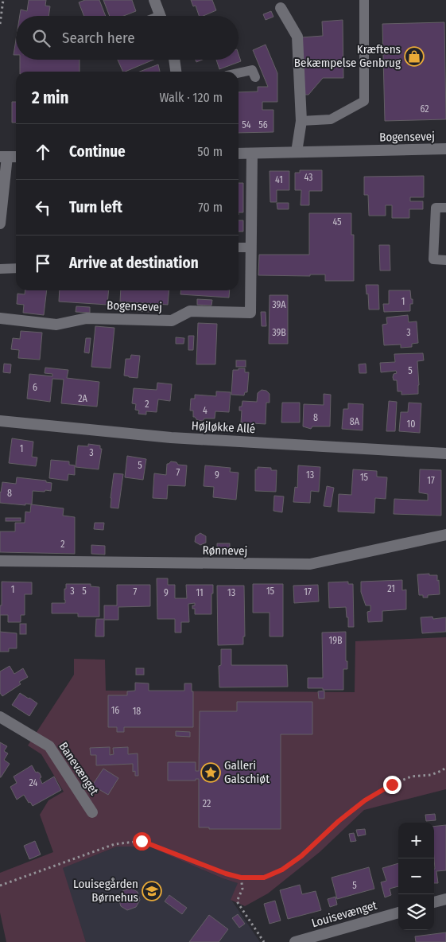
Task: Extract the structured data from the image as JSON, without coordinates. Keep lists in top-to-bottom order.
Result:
{
  "streets": {
    "street": [
      "Bogensevej",
      "Højløkke Allé",
      "Rønnevej",
      "Banevænget",
      "Louisevænget"
    ]
  },
  "places": {
    "shop": ["Kræftens Bekæmpelse Genbrug"],
    "place": ["Galleri Galschiøt"],
    "school or university": ["Louisegården Børnehus"]
  },
  "house_numbers": [
    "62",
    "54",
    "56",
    "43",
    "41",
    "45",
    "1",
    "39A",
    "39B",
    "3",
    "5",
    "6",
    "2A",
    "2",
    "4",
    "8",
    "8A",
    "10",
    "1",
    "3",
    "5",
    "7",
    "9",
    "13",
    "15",
    "17",
    "8",
    "2",
    "21",
    "1",
    "3",
    "5",
    "15",
    "7",
    "17",
    "9",
    "11",
    "13",
    "19B",
    "16",
    "18",
    "24",
    "22",
    "5"
  ],
  "page": {
    "search": "Search here",
    "heading": ["2 min", "Walk · 120 m"],
    "list": [
      ["Continue", "50 m"],
      ["Turn left", "70 m"],
      "Arrive at destination"
    ],
    "map_buttons": ["+", "−"]
  }
}
